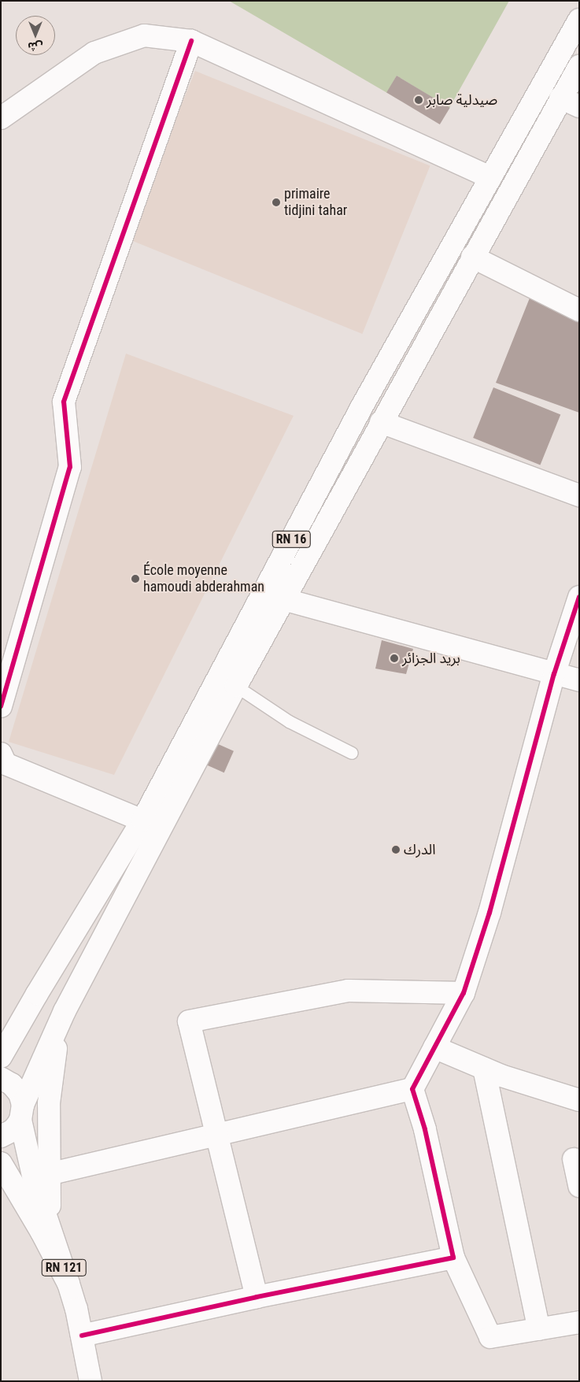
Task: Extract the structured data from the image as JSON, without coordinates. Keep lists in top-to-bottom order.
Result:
{
  "streets": {
    "street": ["RN 16", "RN 121"]
  },
  "crossings": [
    ["RN 16", "RN 121"]
  ],
  "places": [
    "صيدلية صابر",
    "primaire tidjini tahar",
    "École moyenne hamoudi abderahman",
    "بريد الجزائر",
    "الدرك"
  ],
  "north": "bottom"
}
